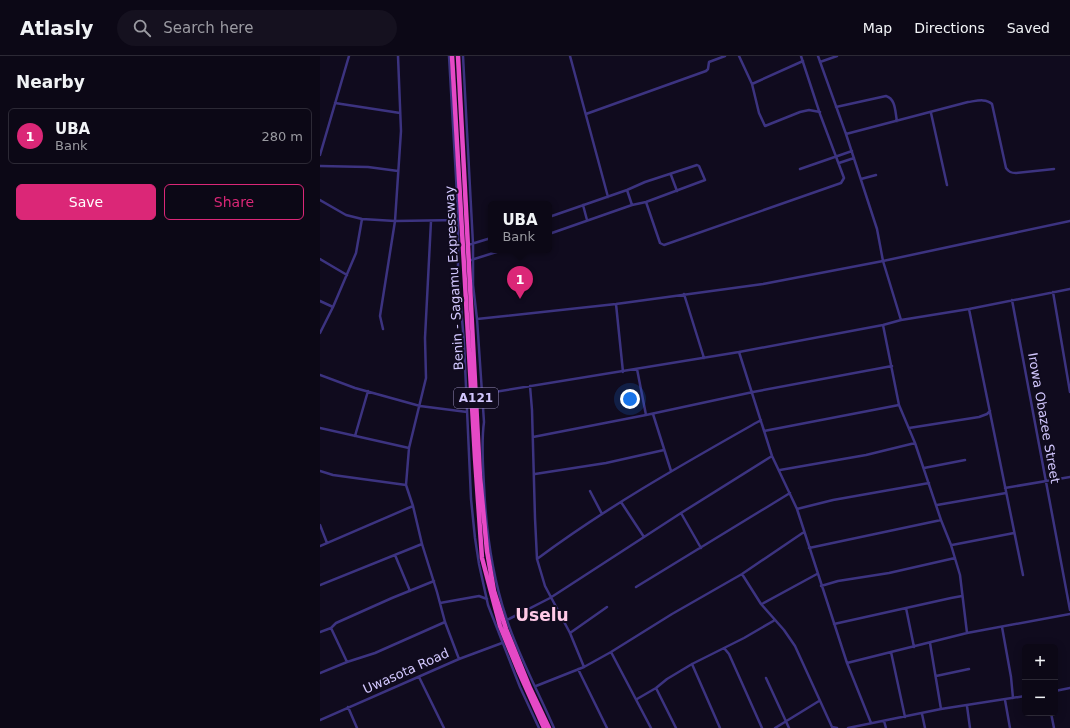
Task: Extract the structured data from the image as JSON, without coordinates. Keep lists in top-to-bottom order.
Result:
{
  "streets": {
    "highway": ["Benin - Sagamu Expressway", "A121"],
    "street": ["Irowa Obazee Street", "Uwasota Road"]
  },
  "districts": ["Uselu"],
  "page": {
    "header": "Atlasly",
    "search": "Search here",
    "nav": ["Map", "Directions", "Saved"],
    "heading": "Nearby",
    "list": [
      {
        "mark": "1",
        "name": "UBA",
        "note": "Bank",
        "value": "280 m"
      }
    ],
    "buttons": ["Save", "Share"],
    "popup": ["UBA", "Bank"],
    "pins": "1",
    "map_buttons": ["+", "−"]
  }
}
